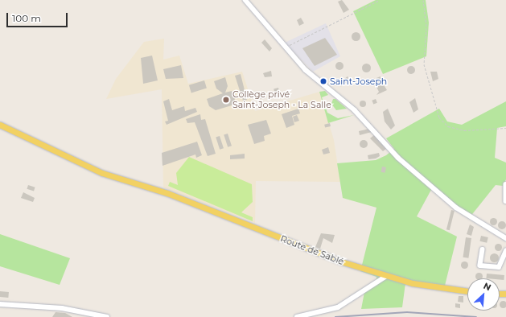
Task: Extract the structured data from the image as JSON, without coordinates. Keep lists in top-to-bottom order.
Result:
{
  "streets": {
    "main road": ["Route de Sablé"]
  },
  "places": ["Saint-Joseph", "Collège privé Saint-Joseph - La Salle"],
  "scale_bar": "100 m",
  "north": "top right"
}
